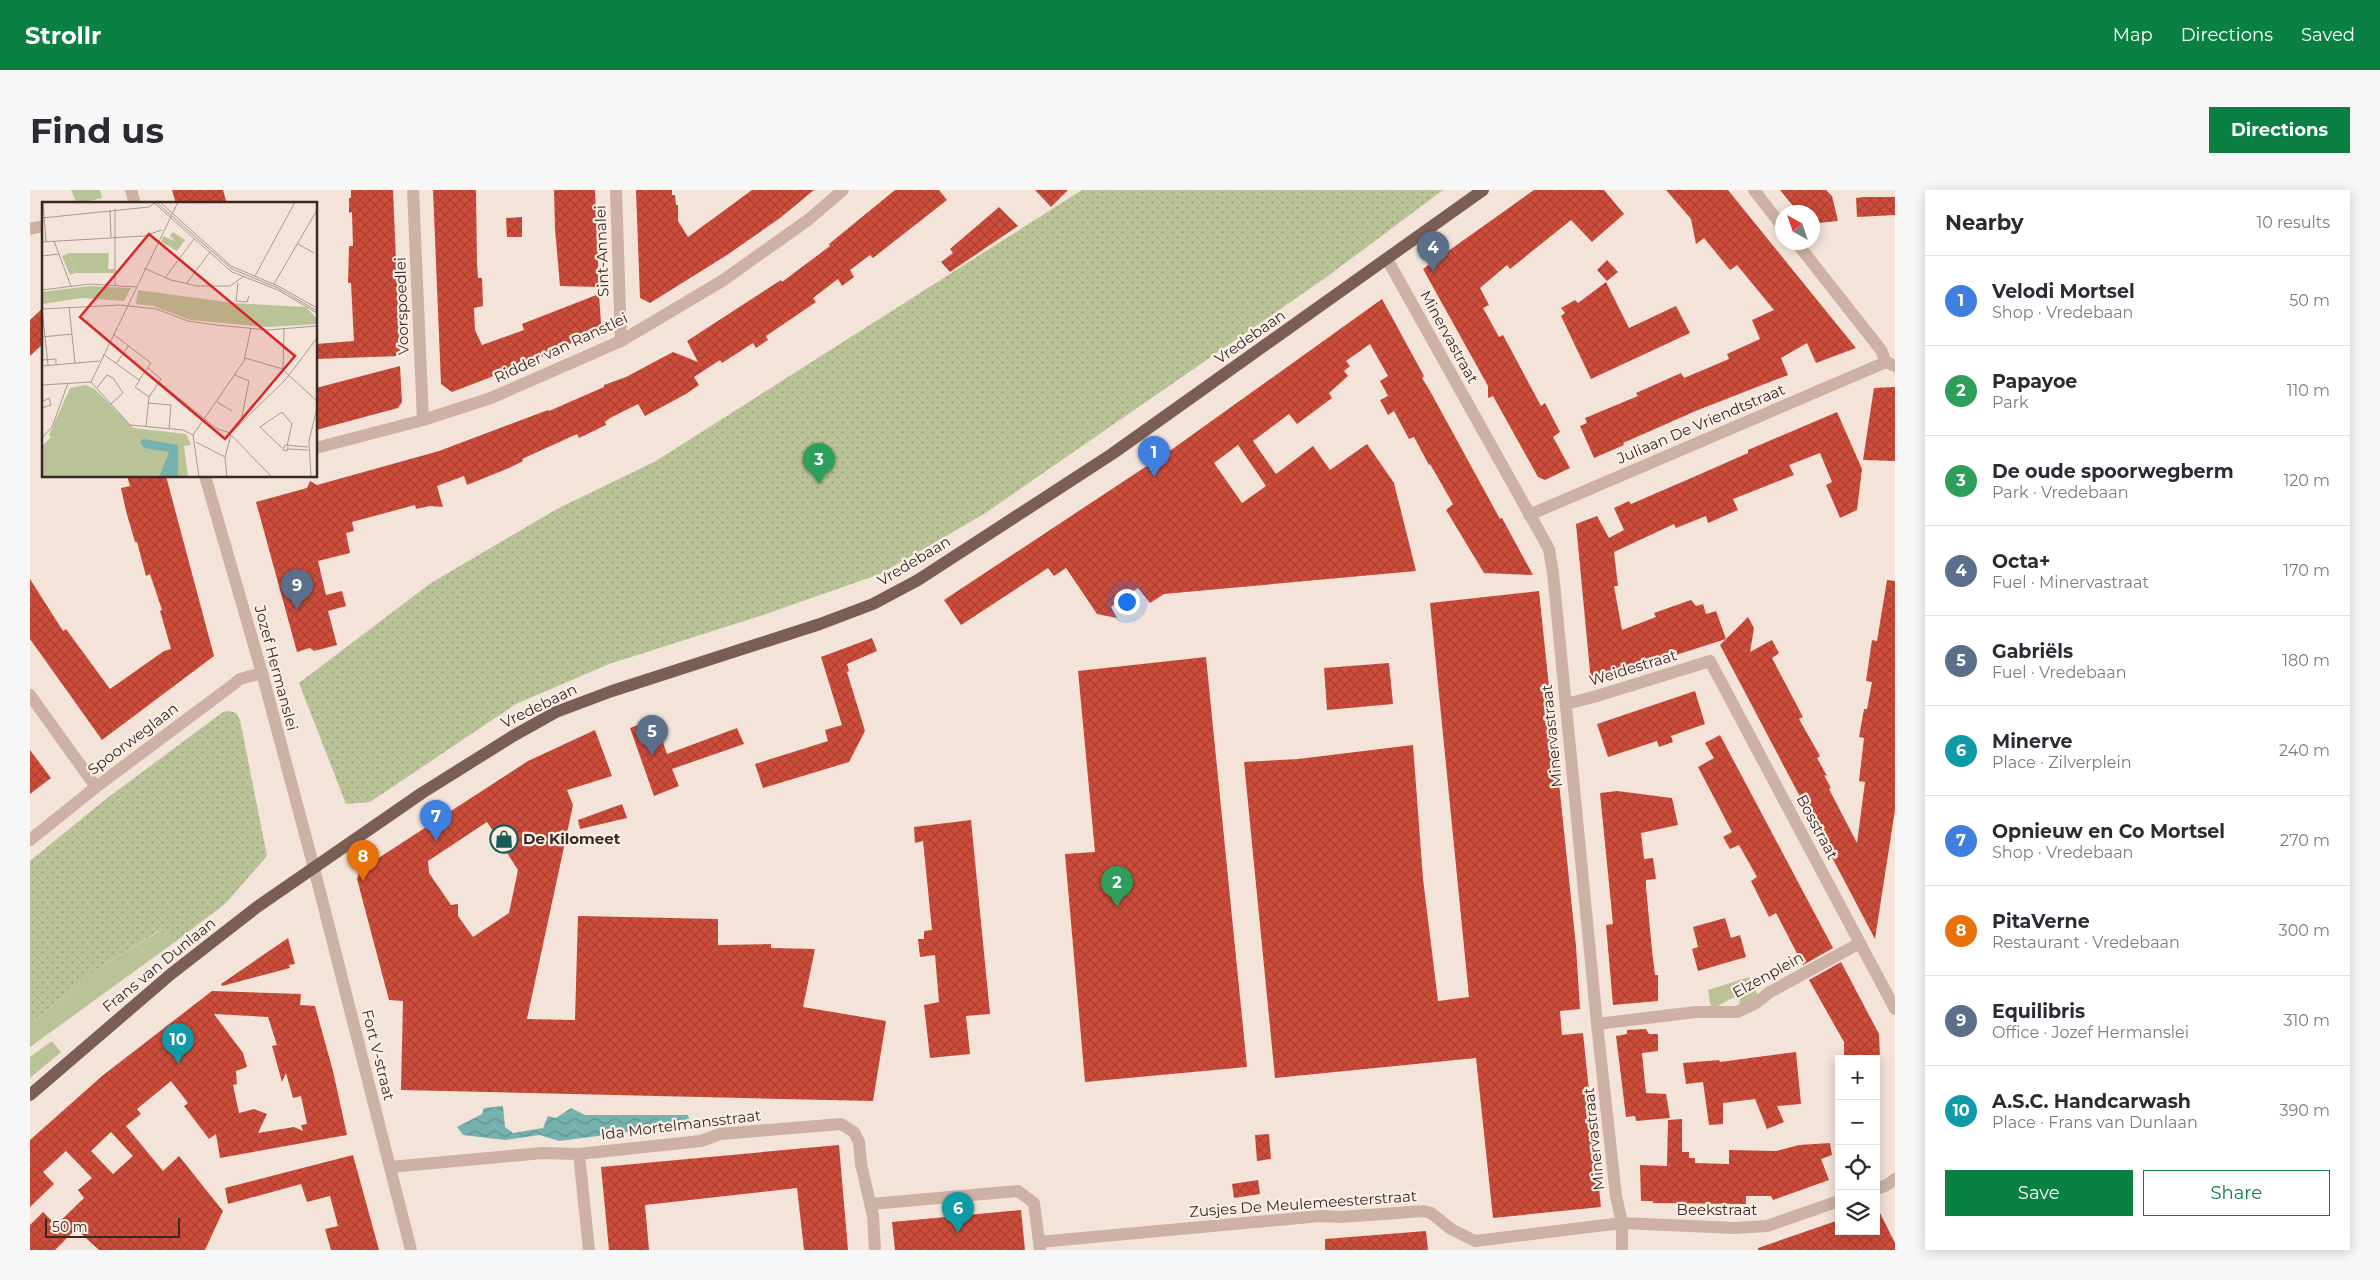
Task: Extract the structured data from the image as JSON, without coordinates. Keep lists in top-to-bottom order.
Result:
{
  "streets": {
    "main road": ["Vredebaan", "Frans van Dunlaan"],
    "street": [
      "Sint-Annalei",
      "Voorspoedlei",
      "Minervastraat",
      "Ridder van Ranstlei",
      "Juliaan De Vriendtstraat",
      "Jozef Hermanslei",
      "Weidestraat",
      "Spoorweglaan",
      "Bosstraat",
      "Elzenplein",
      "Fort V-straat",
      "Ida Mortelmansstraat",
      "Zusjes De Meulemeesterstraat",
      "Beekstraat"
    ]
  },
  "crossings": [
    ["Sint-Annalei", "Ridder van Ranstlei"],
    ["Voorspoedlei", "Ridder van Ranstlei"],
    ["Vredebaan", "Minervastraat"],
    ["Vredebaan", "Jozef Hermanslei"],
    ["Vredebaan", "Frans van Dunlaan"],
    ["Vredebaan", "Fort V-straat"],
    ["Minervastraat", "Juliaan De Vriendtstraat"],
    ["Minervastraat", "Weidestraat"],
    ["Minervastraat", "Elzenplein"],
    ["Minervastraat", "Zusjes De Meulemeesterstraat"],
    ["Minervastraat", "Beekstraat"],
    ["Jozef Hermanslei", "Spoorweglaan"],
    ["Jozef Hermanslei", "Frans van Dunlaan"],
    ["Jozef Hermanslei", "Fort V-straat"],
    ["Weidestraat", "Bosstraat"],
    ["Bosstraat", "Elzenplein"],
    ["Frans van Dunlaan", "Fort V-straat"],
    ["Fort V-straat", "Ida Mortelmansstraat"],
    ["Zusjes De Meulemeesterstraat", "Beekstraat"]
  ],
  "places": {
    "shop": ["De Kilomeet"]
  },
  "scale_bar": "50 m",
  "north": "top left",
  "page": {
    "header": "Strollr",
    "nav": ["Map", "Directions", "Saved"],
    "buttons": [
      "Directions",
      ["Save", "Share"]
    ],
    "title": "Find us",
    "heading": ["Nearby", "10 results"],
    "pins": [
      "4",
      "1",
      "3",
      "9",
      "5",
      "7",
      "8",
      "2",
      "10",
      "6"
    ],
    "list": [
      {
        "mark": "1",
        "name": "Velodi Mortsel",
        "note": "Shop · Vredebaan",
        "value": "50 m"
      },
      {
        "mark": "2",
        "name": "Papayoe",
        "note": "Park",
        "value": "110 m"
      },
      {
        "mark": "3",
        "name": "De oude spoorwegberm",
        "note": "Park · Vredebaan",
        "value": "120 m"
      },
      {
        "mark": "4",
        "name": "Octa+",
        "note": "Fuel · Minervastraat",
        "value": "170 m"
      },
      {
        "mark": "5",
        "name": "Gabriëls",
        "note": "Fuel · Vredebaan",
        "value": "180 m"
      },
      {
        "mark": "6",
        "name": "Minerve",
        "note": "Place · Zilverplein",
        "value": "240 m"
      },
      {
        "mark": "7",
        "name": "Opnieuw en Co Mortsel",
        "note": "Shop · Vredebaan",
        "value": "270 m"
      },
      {
        "mark": "8",
        "name": "PitaVerne",
        "note": "Restaurant · Vredebaan",
        "value": "300 m"
      },
      {
        "mark": "9",
        "name": "Equilibris",
        "note": "Office · Jozef Hermanslei",
        "value": "310 m"
      },
      {
        "mark": "10",
        "name": "A.S.C. Handcarwash",
        "note": "Place · Frans van Dunlaan",
        "value": "390 m"
      }
    ],
    "map_buttons": ["+", "−"],
    "scale": "50 m"
  }
}
